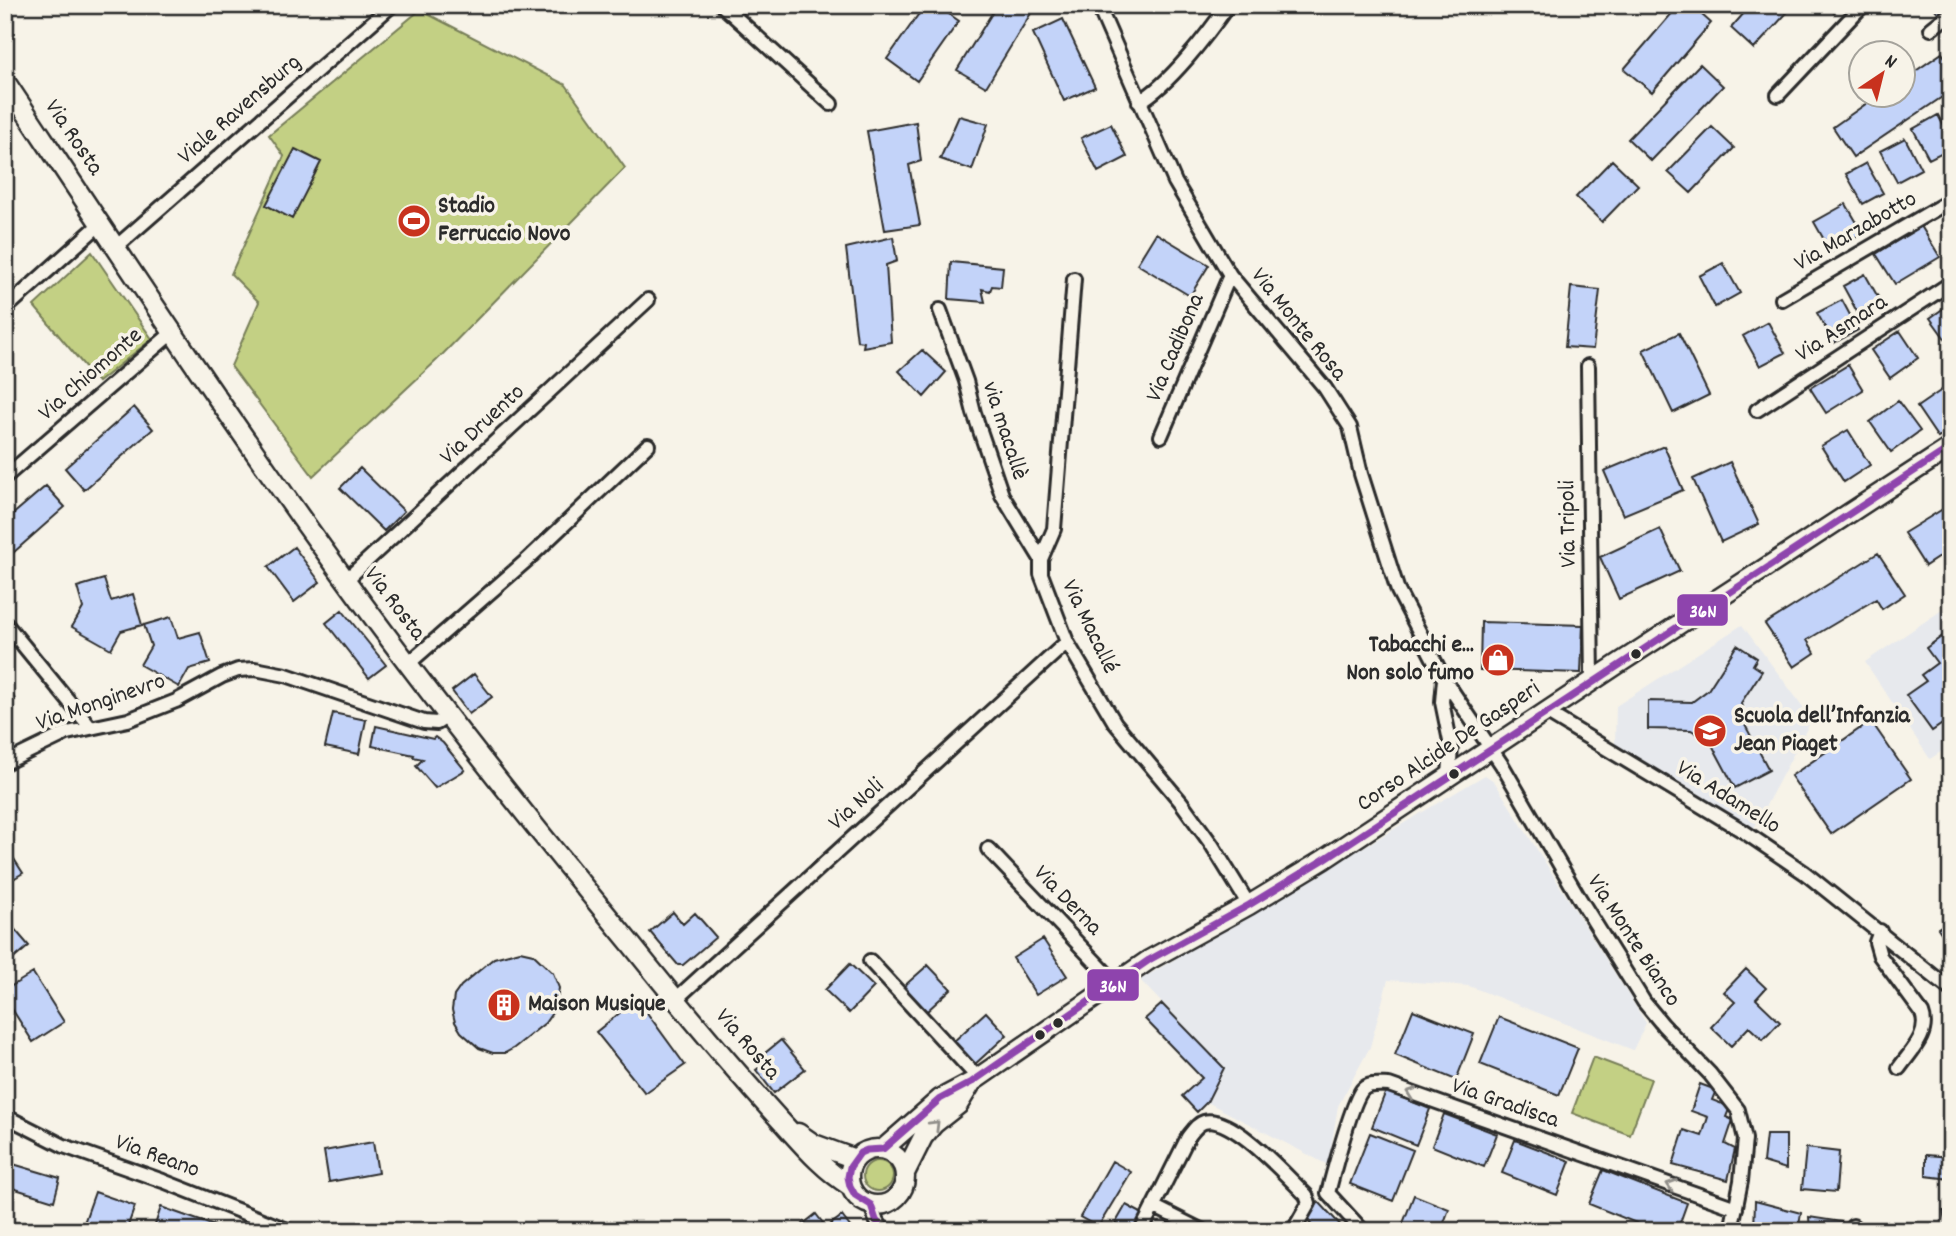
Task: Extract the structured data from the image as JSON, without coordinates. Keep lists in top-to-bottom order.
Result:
{
  "streets": {
    "street": [
      "Viale Ravensburg",
      "Via Rosta",
      "Via Marzabotto",
      "Via Monte Rosa",
      "Via Asmara",
      "Via Cadibona",
      "Via Chiomonte",
      "Via Druento",
      "via macallè",
      "Via Tripoli",
      "Via Macallé",
      "Via Monginevro",
      "Corso Alcide De Gasperi",
      "Via Adamello",
      "Via Noli",
      "Via Derna",
      "Via Monte Bianco",
      "Via Gradisca",
      "Via Reano"
    ]
  },
  "crossings": [
    ["Viale Ravensburg", "Via Rosta"],
    ["Via Rosta", "Via Chiomonte"],
    ["Via Rosta", "Via Druento"],
    ["Via Rosta", "Via Monginevro"],
    ["Via Rosta", "Corso Alcide De Gasperi"],
    ["Via Rosta", "Via Noli"],
    ["Via Monte Rosa", "Via Cadibona"],
    ["Via Monte Rosa", "Corso Alcide De Gasperi"],
    ["Via Monte Rosa", "Via Monte Bianco"],
    ["via macallè", "Via Macallé"],
    ["Via Tripoli", "Corso Alcide De Gasperi"],
    ["Via Macallé", "Corso Alcide De Gasperi"],
    ["Via Macallé", "Via Noli"],
    ["Corso Alcide De Gasperi", "Via Adamello"],
    ["Corso Alcide De Gasperi", "Via Derna"],
    ["Corso Alcide De Gasperi", "Via Monte Bianco"],
    ["Via Monte Bianco", "Via Gradisca"]
  ],
  "places": {
    "sports": ["Stadio Ferruccio Novo"],
    "shop": ["Tabacchi e... Non solo fumo"],
    "school or university": ["Scuola dell’Infanzia Jean Piaget"],
    "building": ["Maison Musique"]
  },
  "lines": ["transit line 36N"],
  "north": "top right"
}
